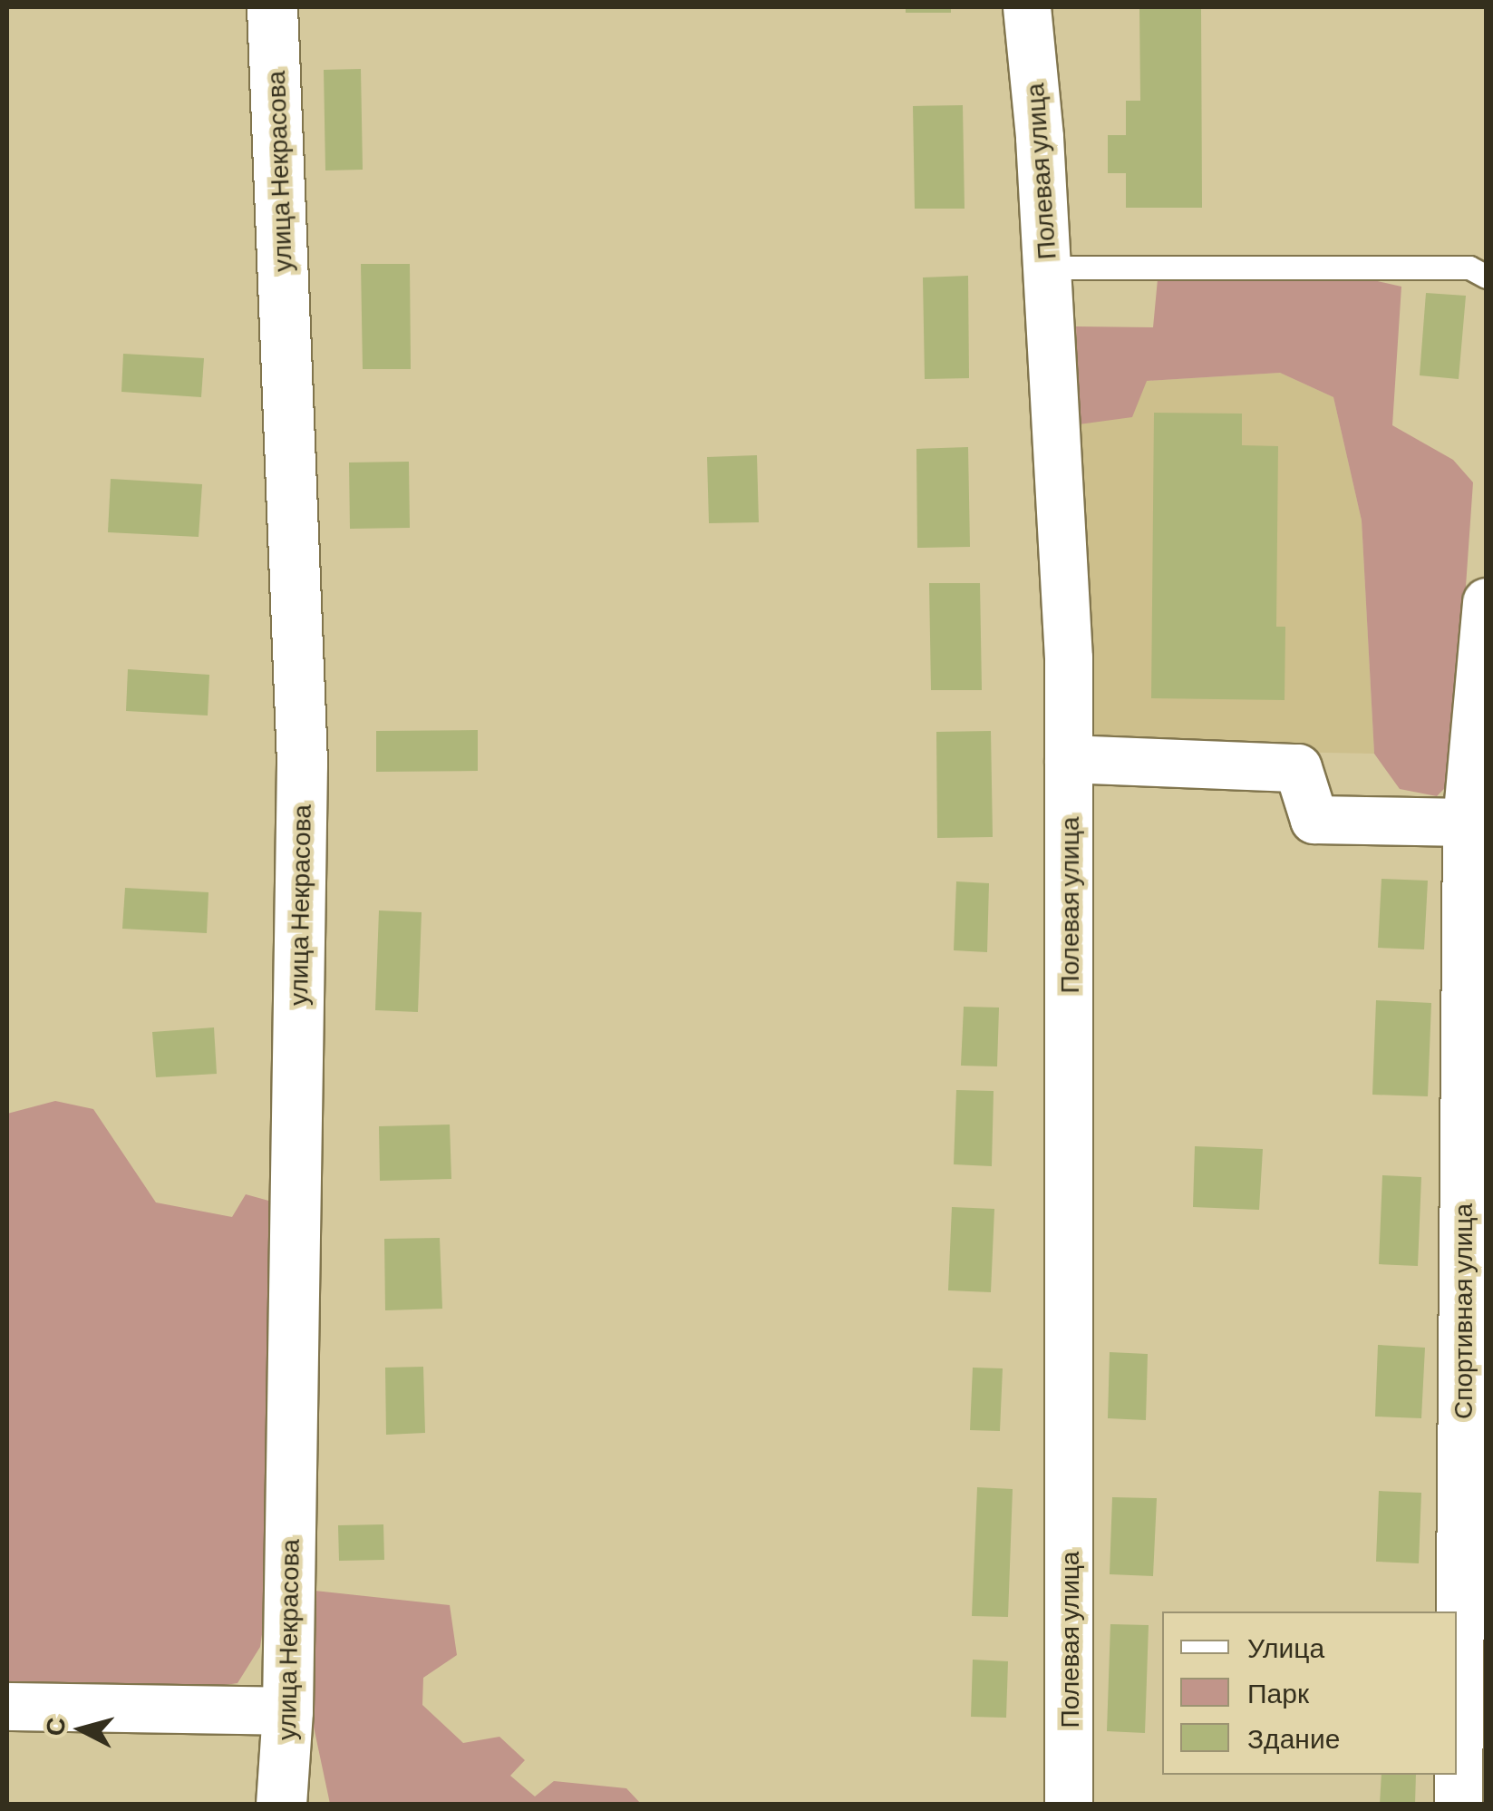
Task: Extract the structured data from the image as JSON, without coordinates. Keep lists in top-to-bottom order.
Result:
{
  "streets": {
    "main road": ["улица Некрасова"],
    "street": ["Полевая улица", "Спортивная улица"]
  },
  "legend": ["Улица", "Парк", "Здание"],
  "north": "left"
}
